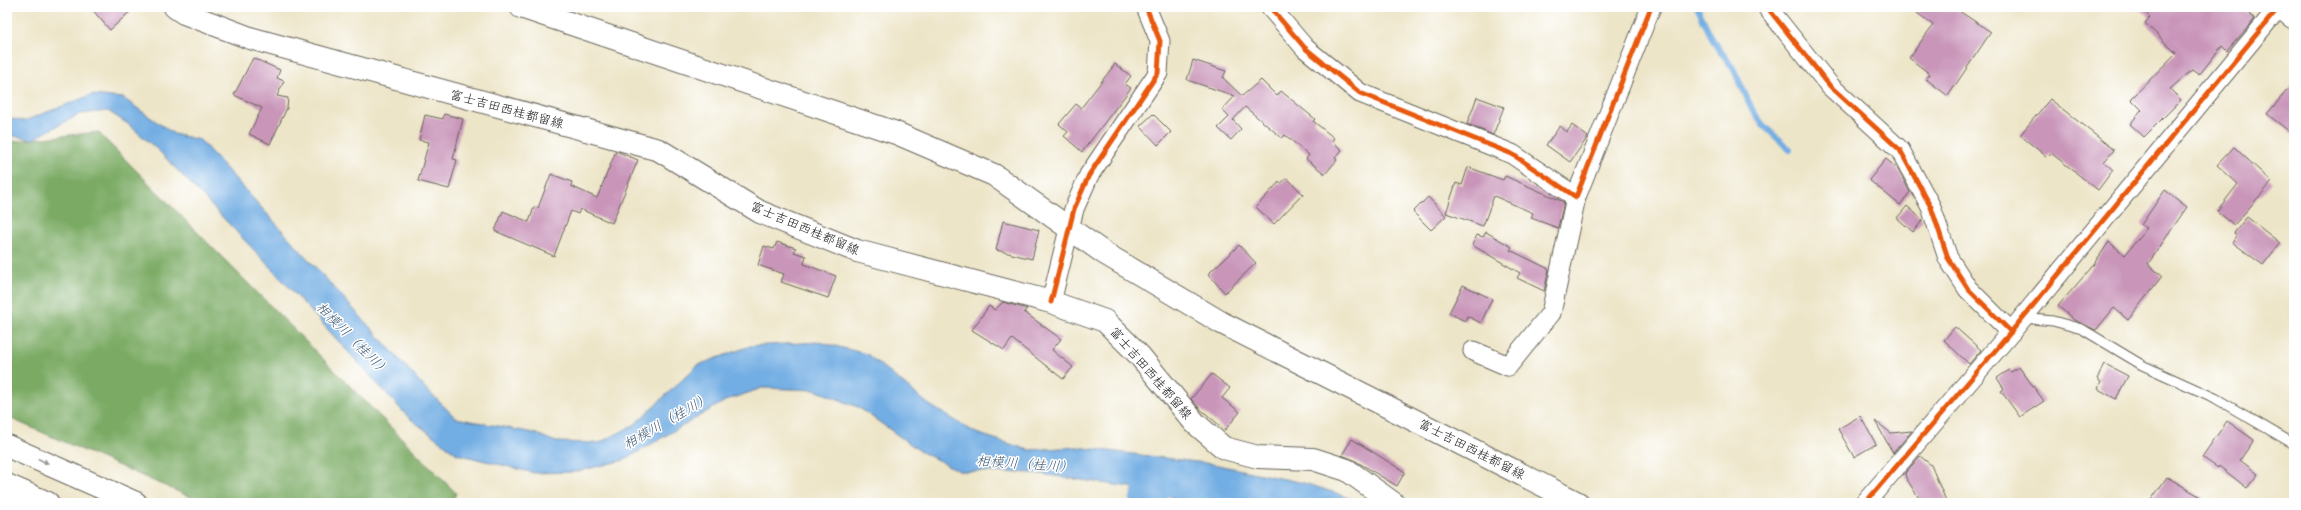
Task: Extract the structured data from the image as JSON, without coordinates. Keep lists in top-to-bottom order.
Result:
{
  "streets": {
    "main road": ["富士吉田西桂都留線"]
  },
  "water": ["相模川（桂川）"]
}
